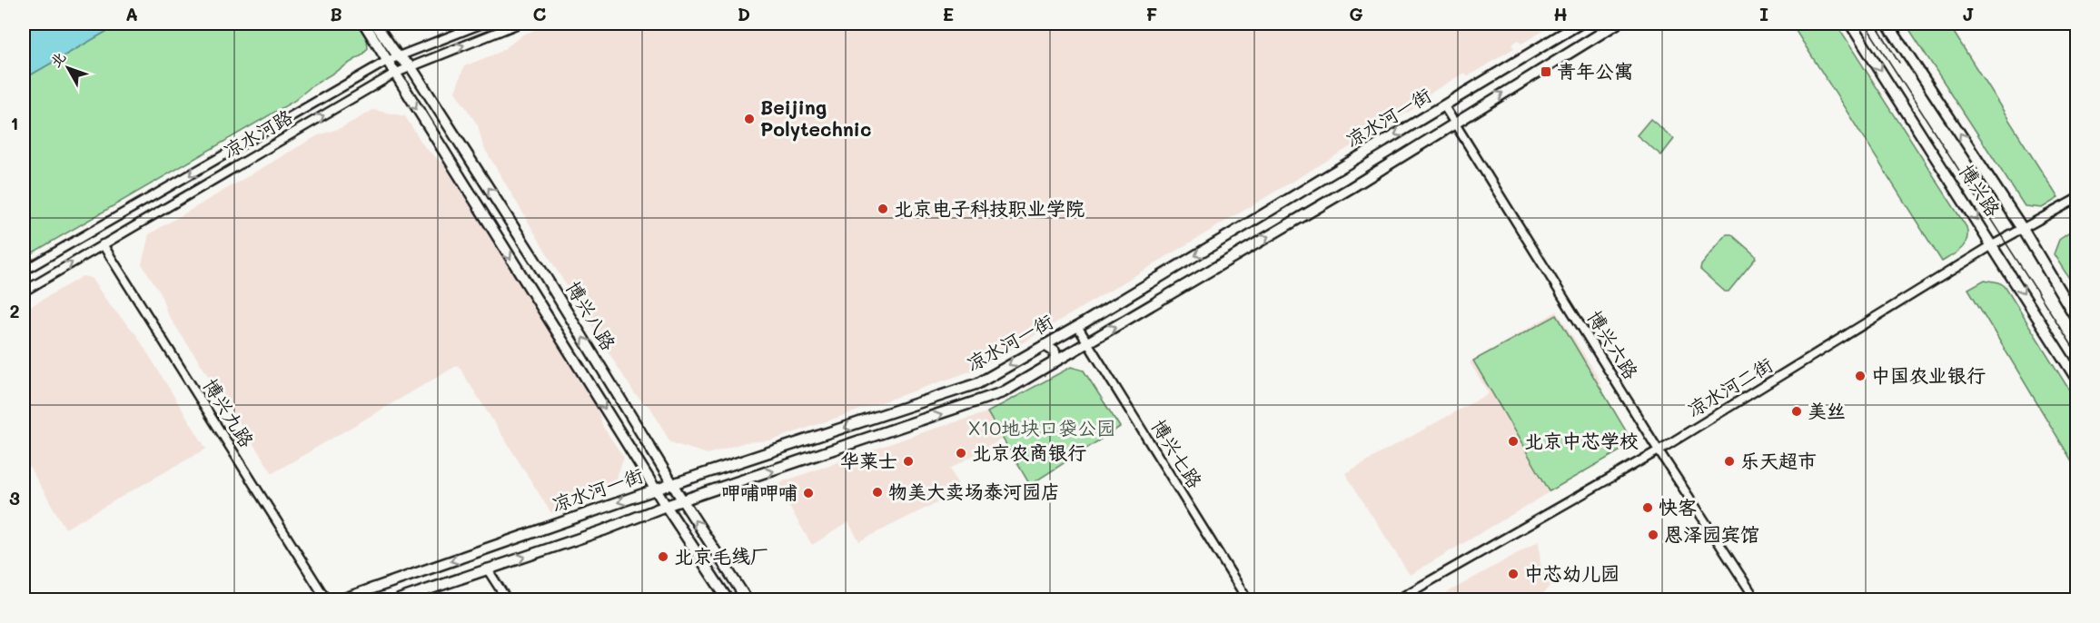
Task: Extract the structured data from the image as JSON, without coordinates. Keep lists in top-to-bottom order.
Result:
{
  "streets": {
    "main road": ["凉水河一街", "博兴路", "博兴八路"],
    "street": [
      "凉水河路",
      "博兴六路",
      "凉水河二街",
      "博兴九路",
      "博兴七路"
    ]
  },
  "crossings": [
    ["凉水河一街", "博兴八路"],
    ["凉水河一街", "博兴六路"],
    ["凉水河一街", "博兴七路"],
    ["凉水河路", "博兴八路"],
    ["凉水河路", "博兴九路"],
    ["博兴路", "凉水河二街"],
    ["博兴六路", "凉水河二街"]
  ],
  "parks": ["X10地块口袋公园"],
  "places": {
    "transit": ["青年公寓"],
    "other": [
      "Beijing Polytechnic",
      "北京电子科技职业学院",
      "中国农业银行",
      "美丝",
      "北京中芯学校",
      "北京农商银行",
      "华莱士",
      "乐天超市",
      "物美大卖场泰河园店",
      "呷哺呷哺",
      "快客",
      "恩泽园宾馆",
      "北京毛线厂",
      "中芯幼儿园"
    ]
  },
  "north": "top left",
  "grid": {
    "columns": [
      "A",
      "B",
      "C",
      "D",
      "E",
      "F",
      "G",
      "H",
      "I",
      "J"
    ],
    "rows": ["1", "2", "3"]
  }
}
